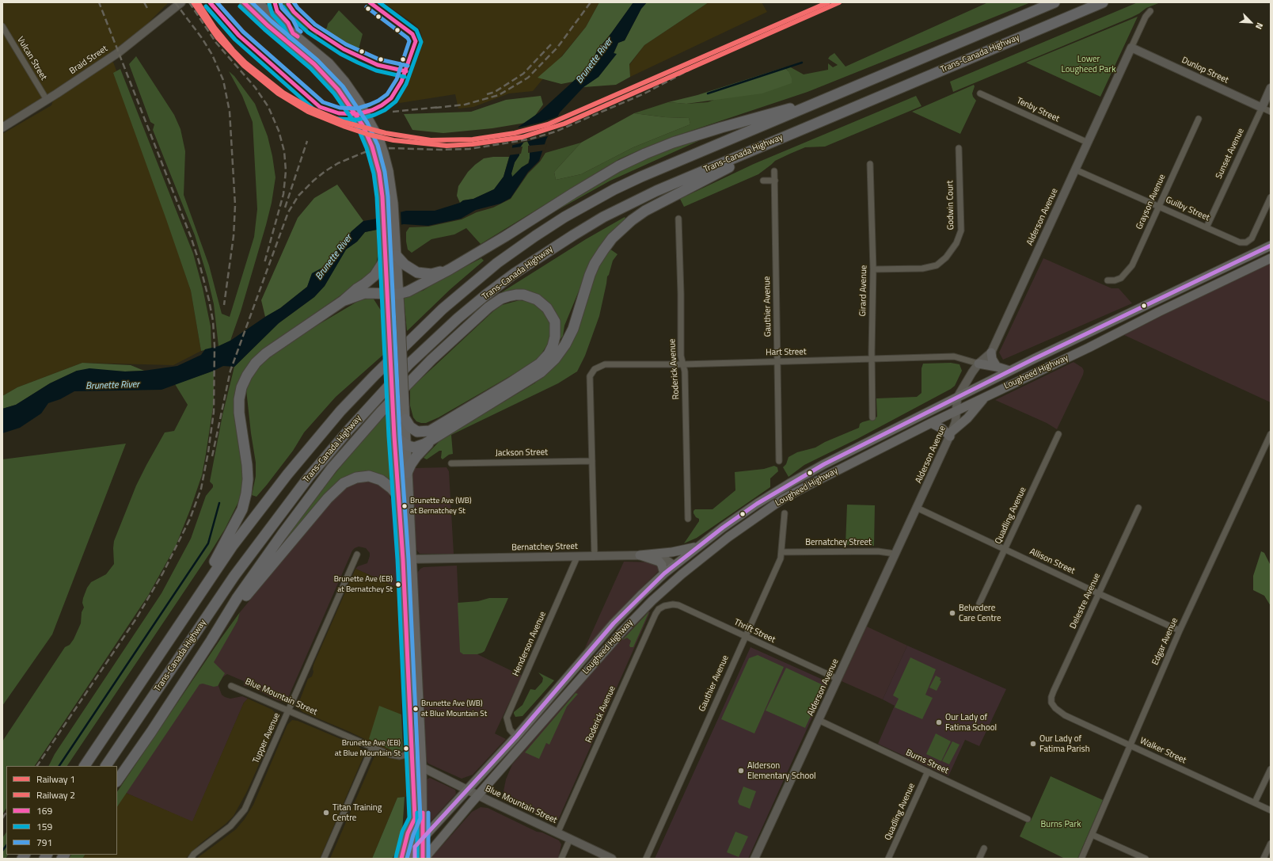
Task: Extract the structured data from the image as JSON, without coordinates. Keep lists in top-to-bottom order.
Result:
{
  "streets": {
    "highway": ["Trans-Canada Highway"],
    "main road": ["Lougheed Highway"],
    "street": [
      "Vulcan Street",
      "Braid Street",
      "Dunlop Street",
      "Tenby Street",
      "Sunset Avenue",
      "Grayson Avenue",
      "Godwin Court",
      "Guilby Street",
      "Alderson Avenue",
      "Girard Avenue",
      "Gauthier Avenue",
      "Hart Street",
      "Roderick Avenue",
      "Jackson Street",
      "Quadling Avenue",
      "Bernatchey Street",
      "Allison Street",
      "Delestre Avenue",
      "Thrift Street",
      "Edgar Avenue",
      "Henderson Avenue",
      "Blue Mountain Street",
      "Tupper Avenue",
      "Walker Street",
      "Burns Street"
    ]
  },
  "crossings": [
    ["Vulcan Street", "Braid Street"],
    ["Dunlop Street", "Sunset Avenue"],
    ["Dunlop Street", "Alderson Avenue"],
    ["Tenby Street", "Alderson Avenue"],
    ["Sunset Avenue", "Guilby Street"],
    ["Grayson Avenue", "Guilby Street"],
    ["Godwin Court", "Girard Avenue"],
    ["Guilby Street", "Alderson Avenue"],
    ["Alderson Avenue", "Hart Street"],
    ["Alderson Avenue", "Lougheed Highway"],
    ["Alderson Avenue", "Bernatchey Street"],
    ["Alderson Avenue", "Allison Street"],
    ["Alderson Avenue", "Thrift Street"],
    ["Alderson Avenue", "Burns Street"],
    ["Girard Avenue", "Hart Street"],
    ["Gauthier Avenue", "Hart Street"],
    ["Gauthier Avenue", "Bernatchey Street"],
    ["Gauthier Avenue", "Thrift Street"],
    ["Hart Street", "Roderick Avenue"],
    ["Hart Street", "Jackson Street"],
    ["Roderick Avenue", "Thrift Street"],
    ["Roderick Avenue", "Blue Mountain Street"],
    ["Lougheed Highway", "Bernatchey Street"],
    ["Lougheed Highway", "Henderson Avenue"],
    ["Lougheed Highway", "Blue Mountain Street"],
    ["Quadling Avenue", "Allison Street"],
    ["Quadling Avenue", "Burns Street"],
    ["Bernatchey Street", "Henderson Avenue"],
    ["Allison Street", "Delestre Avenue"],
    ["Allison Street", "Edgar Avenue"],
    ["Delestre Avenue", "Walker Street"],
    ["Edgar Avenue", "Walker Street"],
    ["Blue Mountain Street", "Tupper Avenue"]
  ],
  "water": ["Brunette River"],
  "parks": ["Lower Lougheed Park", "Burns Park"],
  "places": [
    "Brunette Ave (WB) at Bernatchey St",
    "Brunette Ave (EB) at Bernatchey St",
    "Belvedere Care Centre",
    "Brunette Ave (WB) at Blue Mountain St",
    "Our Lady of Fatima School",
    "Our Lady of Fatima Parish",
    "Brunette Ave (EB) at Blue Mountain St",
    "Alderson Elementary School",
    "Titan Training Centre"
  ],
  "lines": [
    "rail line 1",
    "rail line 2",
    "transit line 169",
    "transit line 159",
    "transit line 791"
  ],
  "legend": [
    "Railway 1",
    "Railway 2",
    "169",
    "159",
    "791"
  ],
  "north": "bottom right"
}
